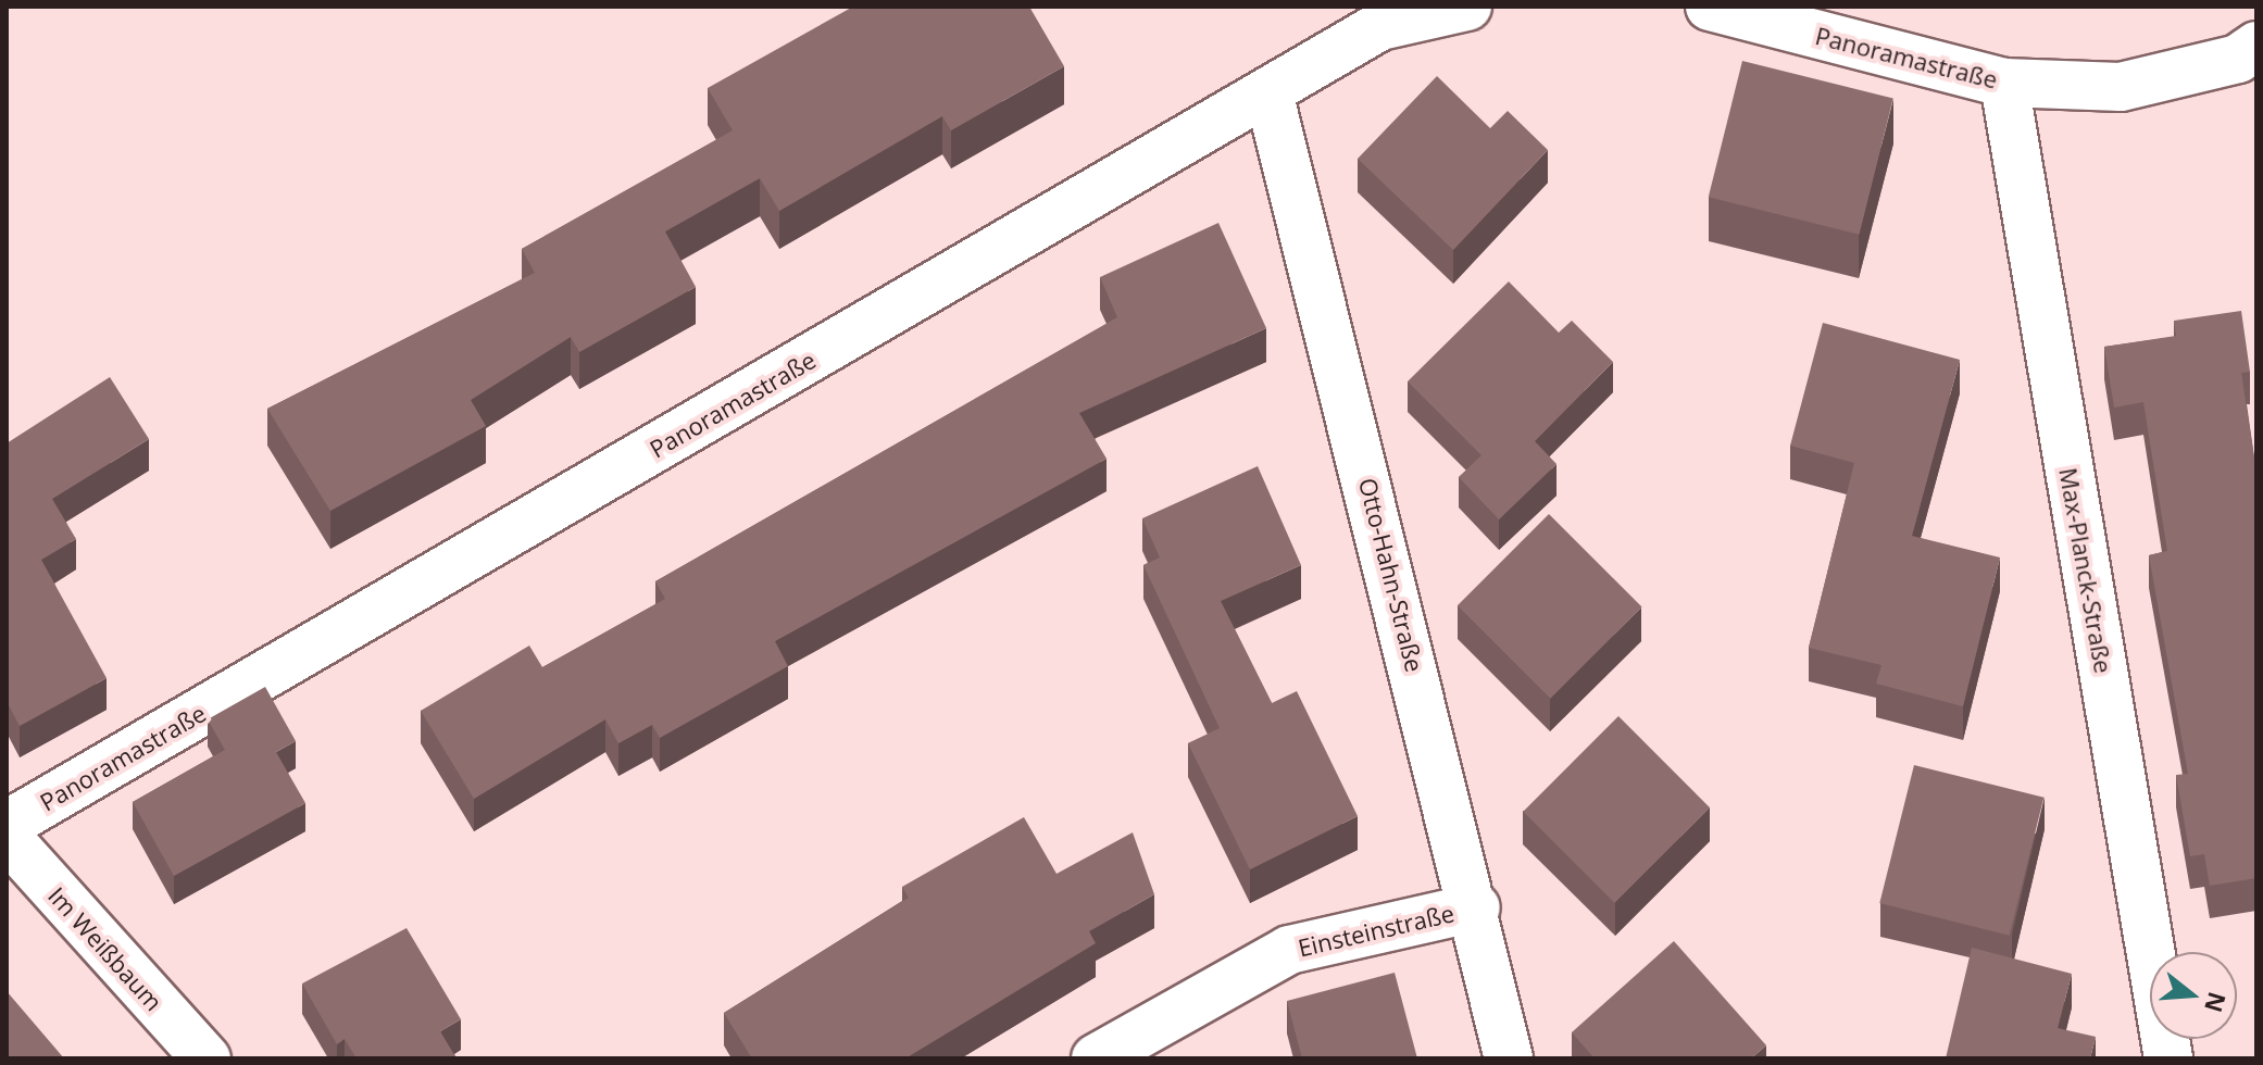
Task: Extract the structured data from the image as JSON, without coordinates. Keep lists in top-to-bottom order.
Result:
{
  "streets": {
    "street": [
      "Panoramastraße",
      "Max-Planck-Straße",
      "Otto-Hahn-Straße",
      "Einsteinstraße",
      "Im Weißbaum"
    ]
  },
  "crossings": [
    ["Panoramastraße", "Max-Planck-Straße"],
    ["Panoramastraße", "Otto-Hahn-Straße"],
    ["Otto-Hahn-Straße", "Einsteinstraße"]
  ],
  "north": "right"
}
